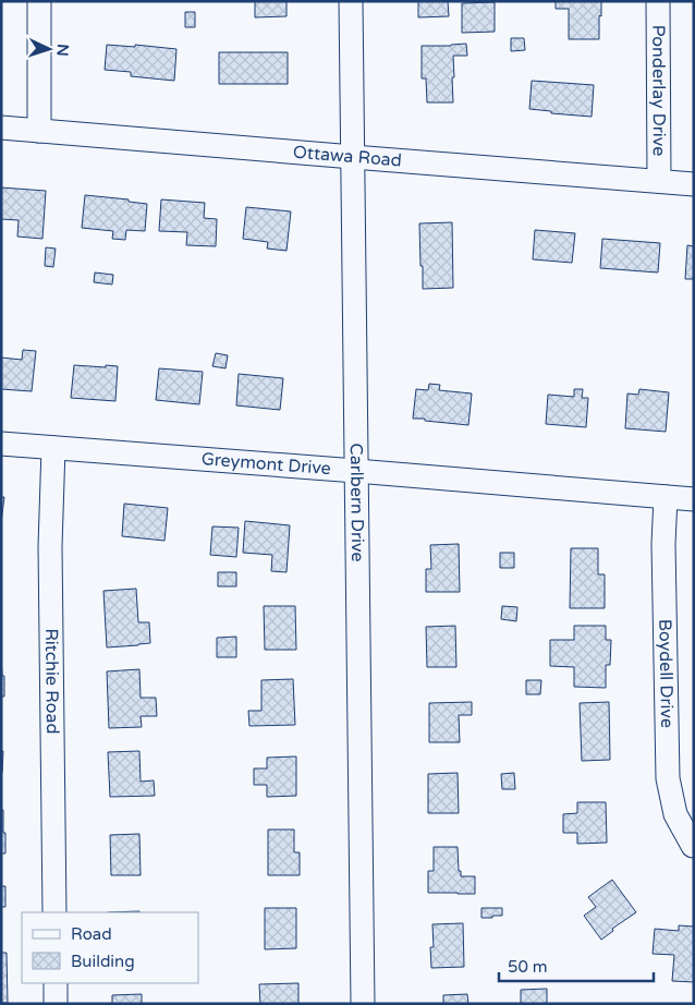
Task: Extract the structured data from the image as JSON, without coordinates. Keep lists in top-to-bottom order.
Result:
{
  "streets": {
    "street": [
      "Ponderlay Drive",
      "Ottawa Road",
      "Greymont Drive",
      "Carlbern Drive",
      "Boydell Drive",
      "Ritchie Road"
    ]
  },
  "crossings": [
    ["Ponderlay Drive", "Ottawa Road"],
    ["Ottawa Road", "Carlbern Drive"],
    ["Greymont Drive", "Carlbern Drive"],
    ["Greymont Drive", "Boydell Drive"],
    ["Greymont Drive", "Ritchie Road"]
  ],
  "legend": ["Road", "Building"],
  "scale_bar": "50 m",
  "north": "right"
}
